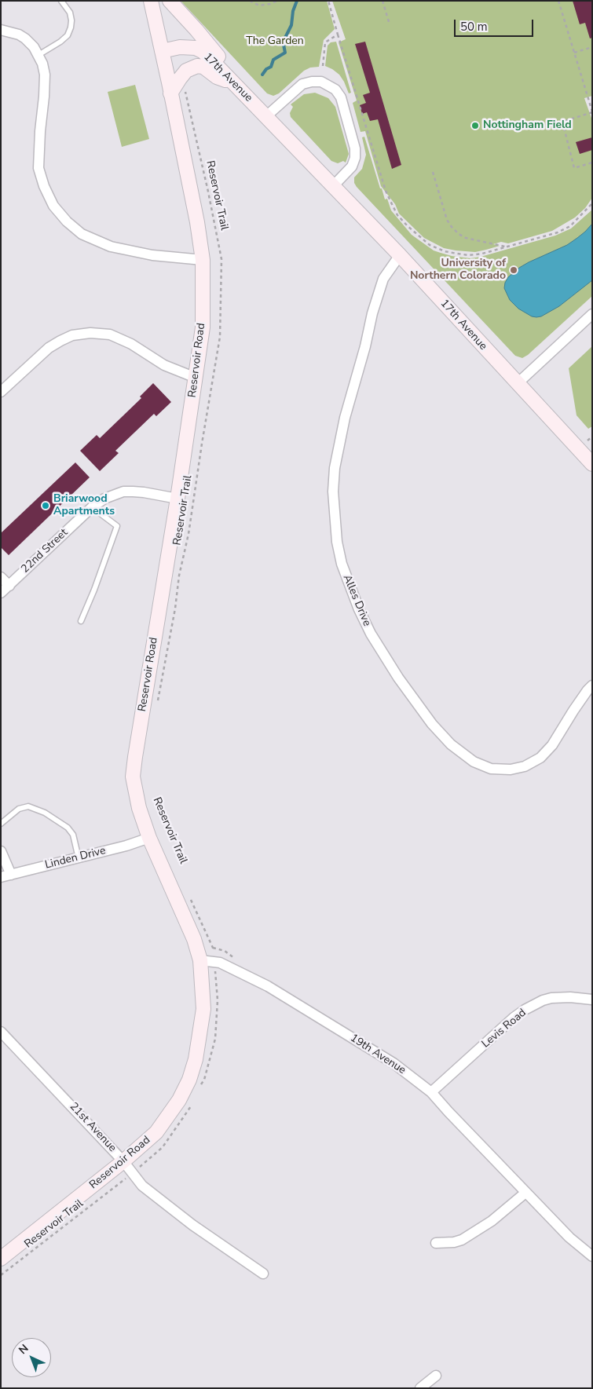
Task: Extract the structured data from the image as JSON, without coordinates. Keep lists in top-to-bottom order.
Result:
{
  "streets": {
    "street": [
      "17th Avenue",
      "Reservoir Road",
      "22nd Street",
      "Alles Drive",
      "Linden Drive",
      "Levis Road",
      "19th Avenue",
      "21st Avenue"
    ],
    "path": ["Reservoir Trail"]
  },
  "crossings": [
    ["17th Avenue", "Reservoir Road"],
    ["17th Avenue", "Alles Drive"],
    ["Reservoir Trail", "21st Avenue"],
    ["Reservoir Road", "22nd Street"],
    ["Reservoir Road", "Linden Drive"],
    ["Reservoir Road", "19th Avenue"],
    ["Reservoir Road", "21st Avenue"],
    ["Levis Road", "19th Avenue"]
  ],
  "parks": ["The Garden"],
  "places": ["Nottingham Field", "University of Northern Colorado", "Briarwood Apartments"],
  "scale_bar": "50 m",
  "north": "top left"
}
